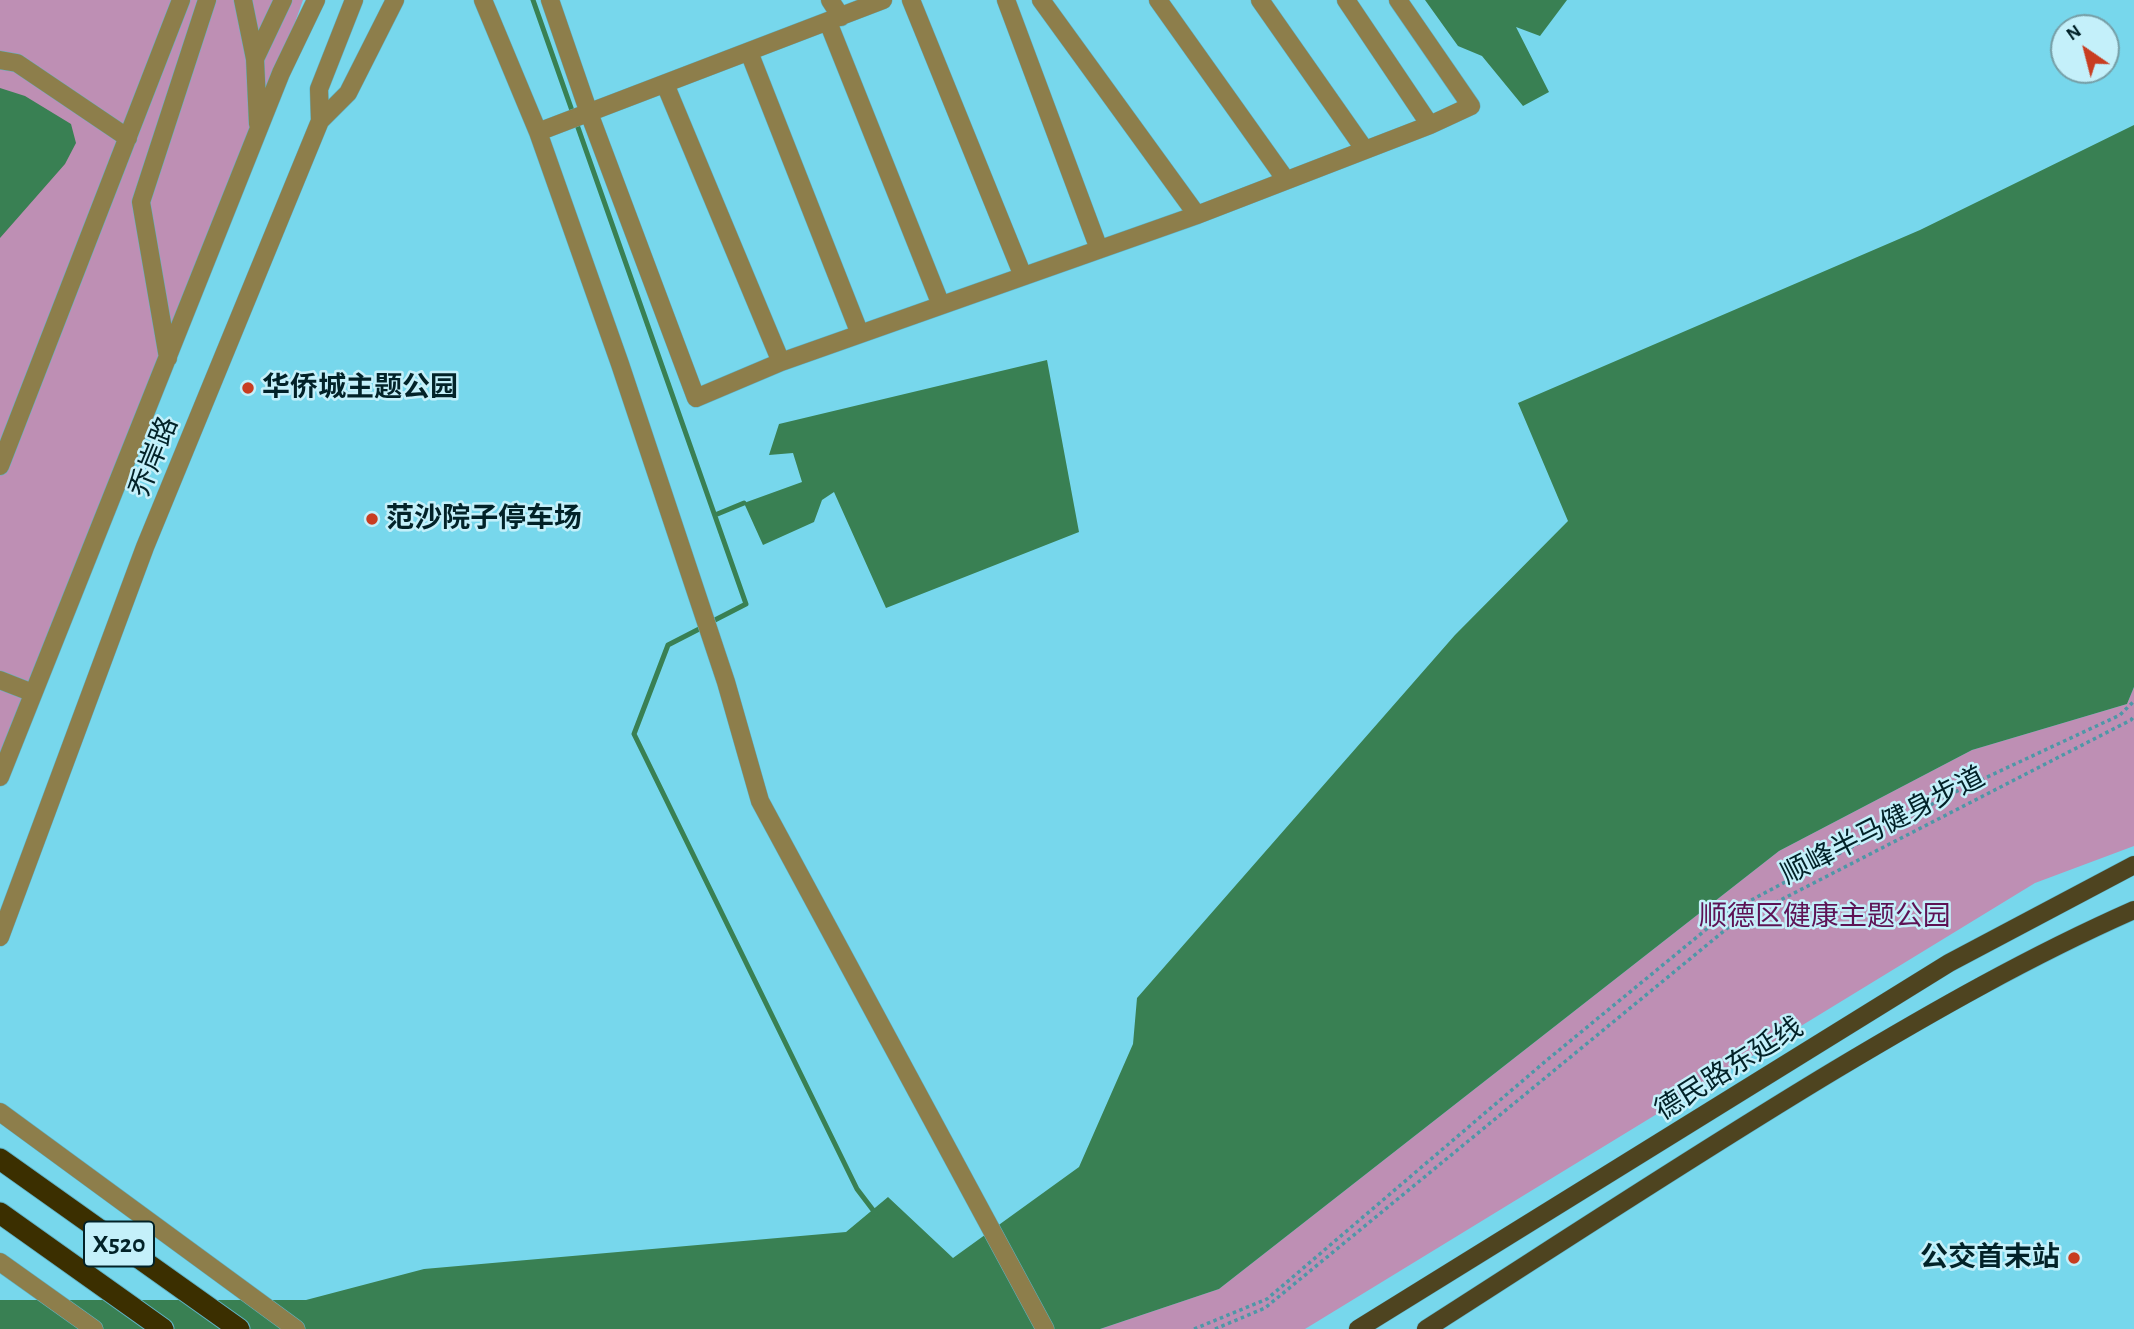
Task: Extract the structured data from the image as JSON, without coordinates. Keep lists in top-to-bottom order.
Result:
{
  "streets": {
    "highway": ["X520"],
    "main road": ["德民路东延线"],
    "street": ["乔岸路"],
    "path": ["顺峰半马健身步道"]
  },
  "parks": ["顺德区健康主题公园"],
  "places": ["华侨城主题公园", "范沙院子停车场", "公交首末站"],
  "north": "top left"
}
